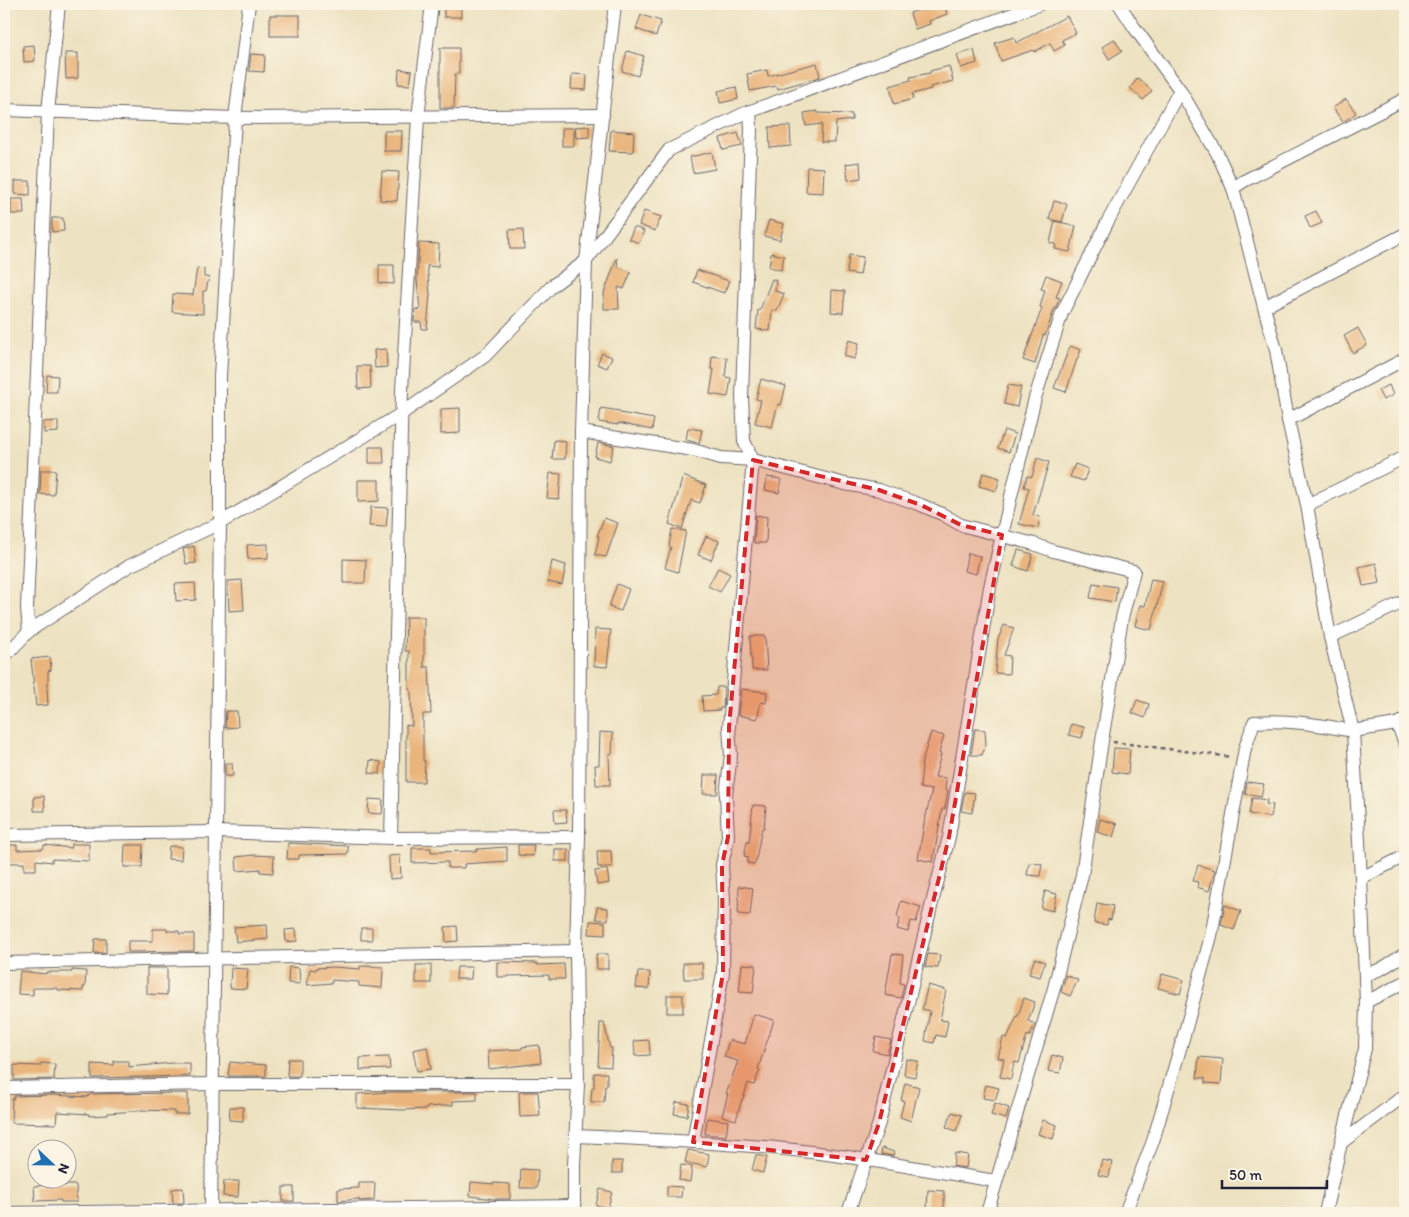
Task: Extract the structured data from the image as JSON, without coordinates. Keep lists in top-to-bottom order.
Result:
{
  "scale_bar": "50 m",
  "north": "right"
}
